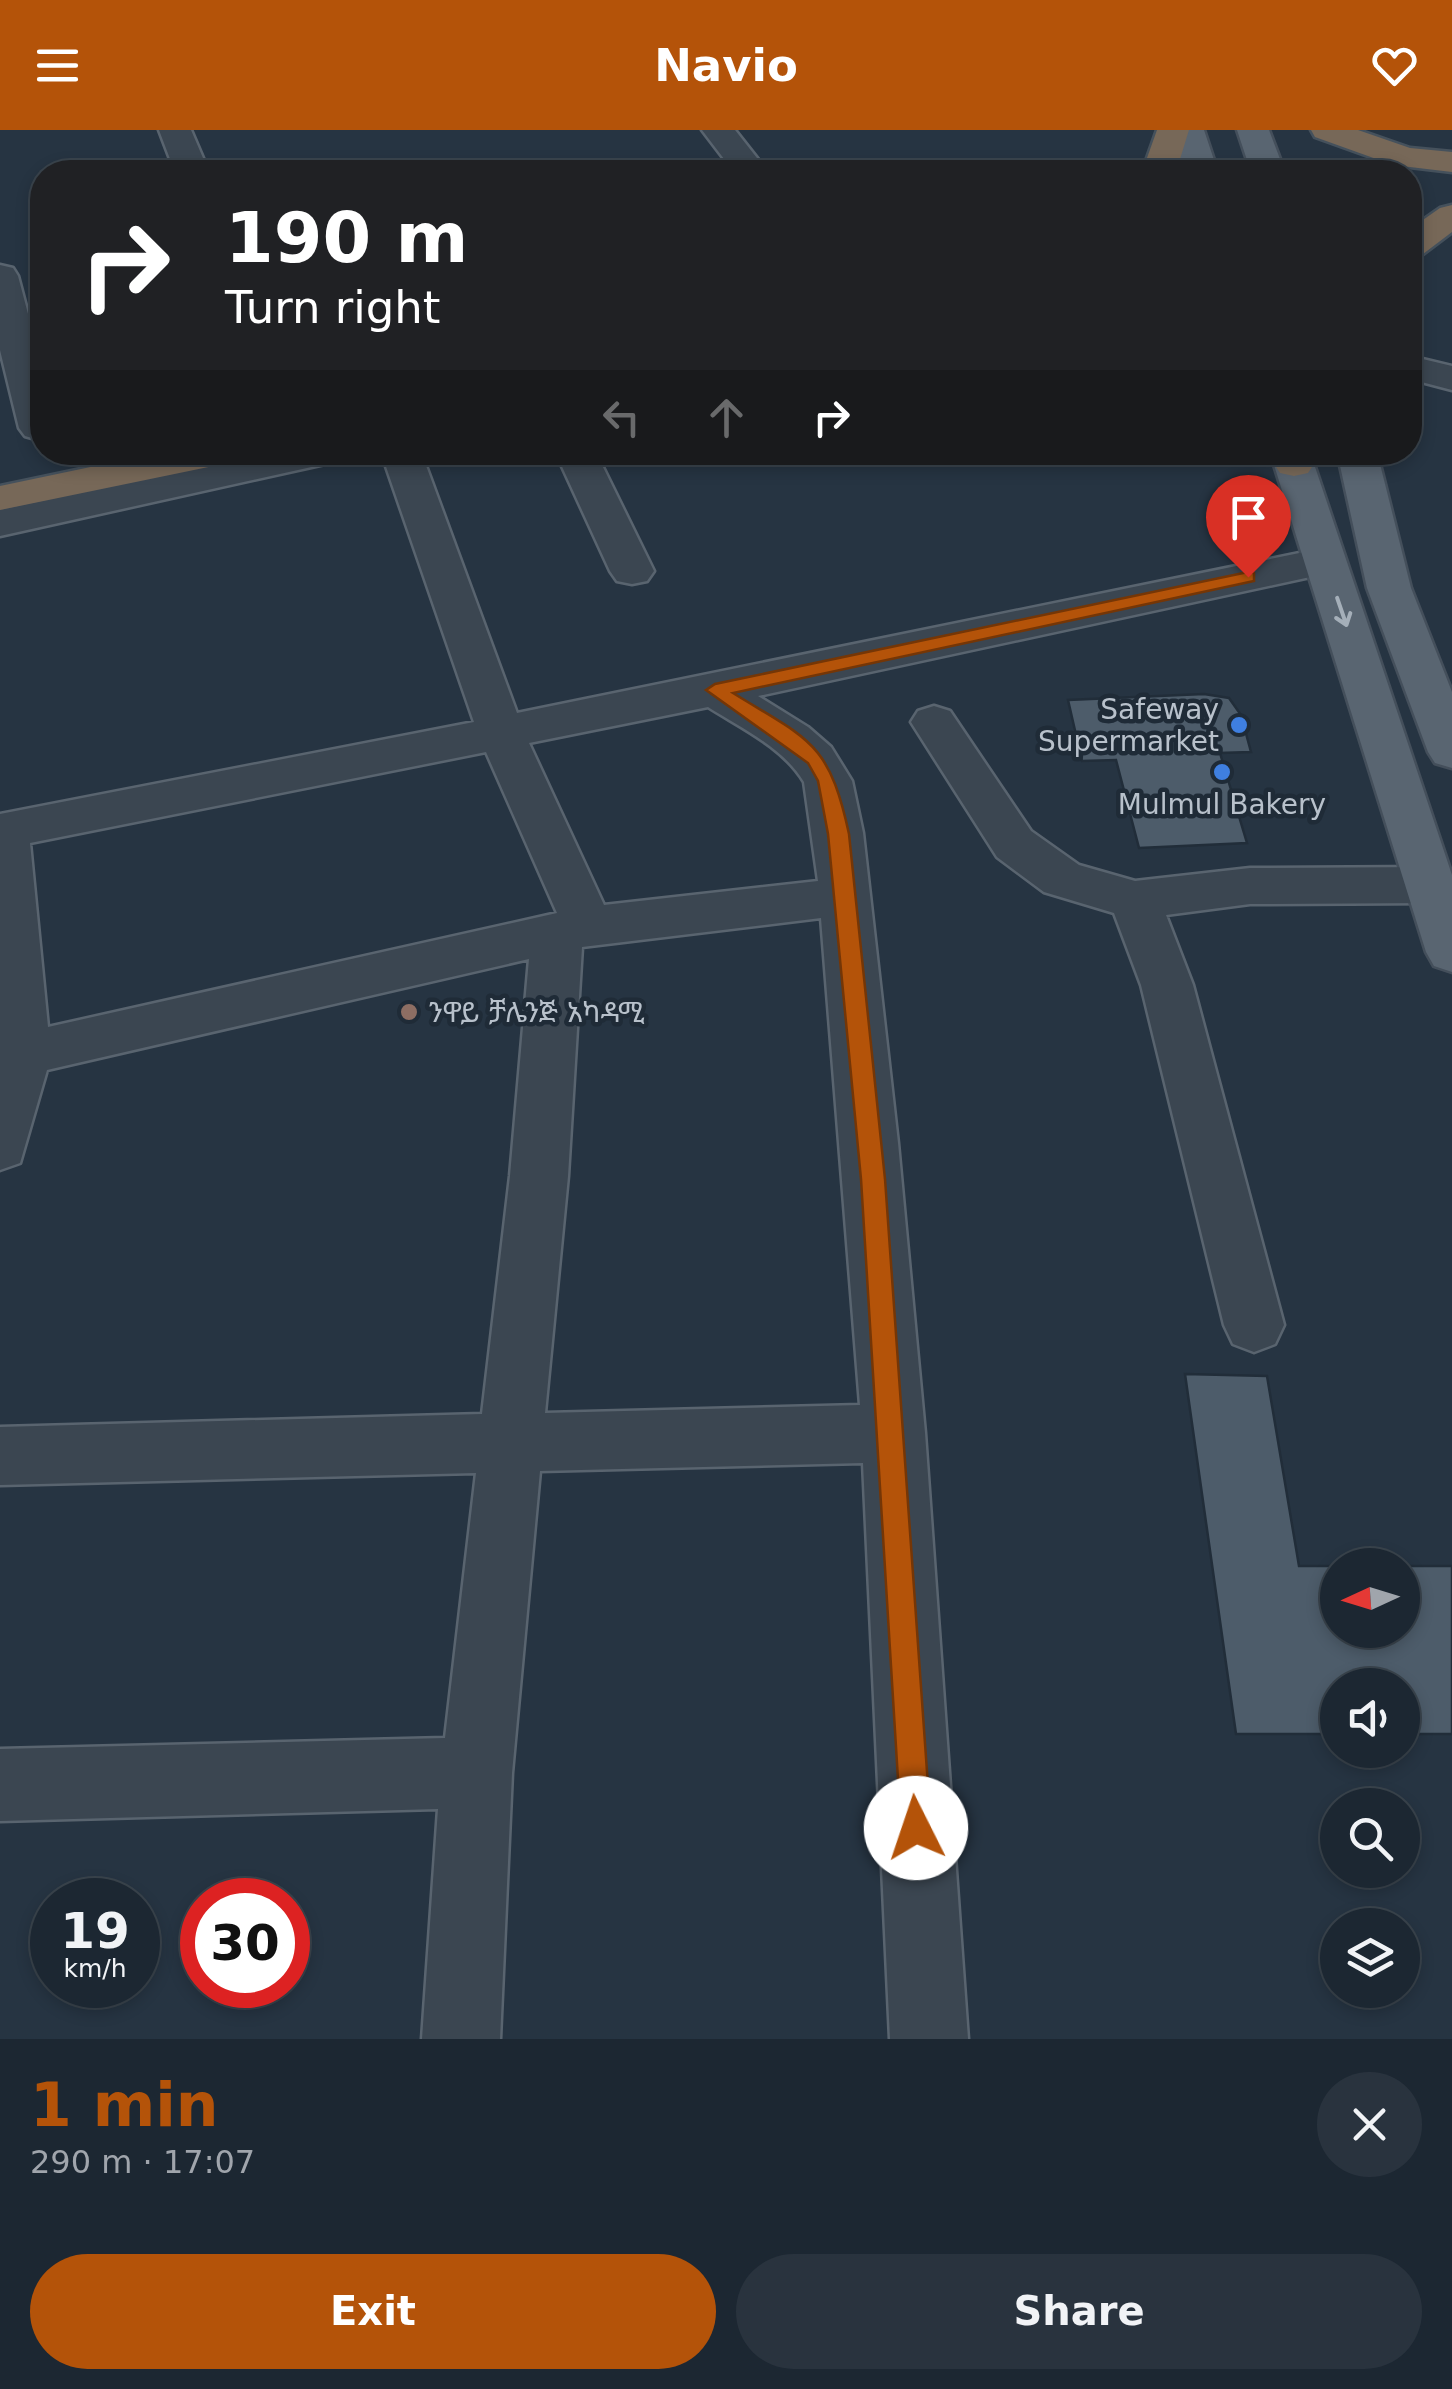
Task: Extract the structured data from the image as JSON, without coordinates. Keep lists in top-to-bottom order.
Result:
{
  "places": ["Safeway Supermarket", "Mulmul Bakery", "ንዋይ ቻሌንጅ አካዳሚ"],
  "north": "left",
  "page": {
    "header": "Navio",
    "turn": ["190 m", "Turn right"],
    "speed": "19 km/h",
    "limit": "30",
    "heading": ["1 min", "290 m · 17:07"],
    "buttons": ["Exit", "Share"]
  }
}
